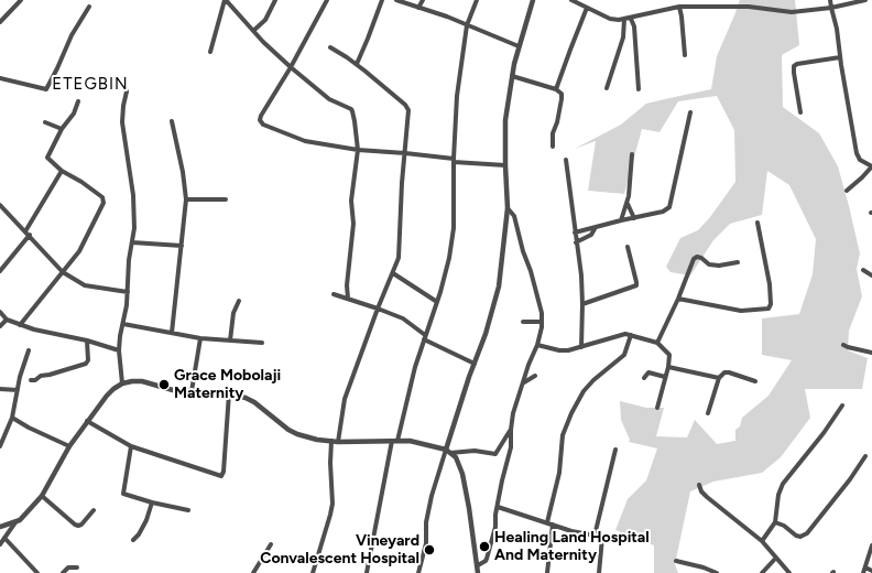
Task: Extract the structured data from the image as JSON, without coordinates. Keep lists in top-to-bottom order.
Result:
{
  "districts": ["ETEGBIN"],
  "places": ["Grace Mobolaji Maternity", "Healing Land Hospital And Maternity", "Vineyard Convalescent Hospital"]
}
